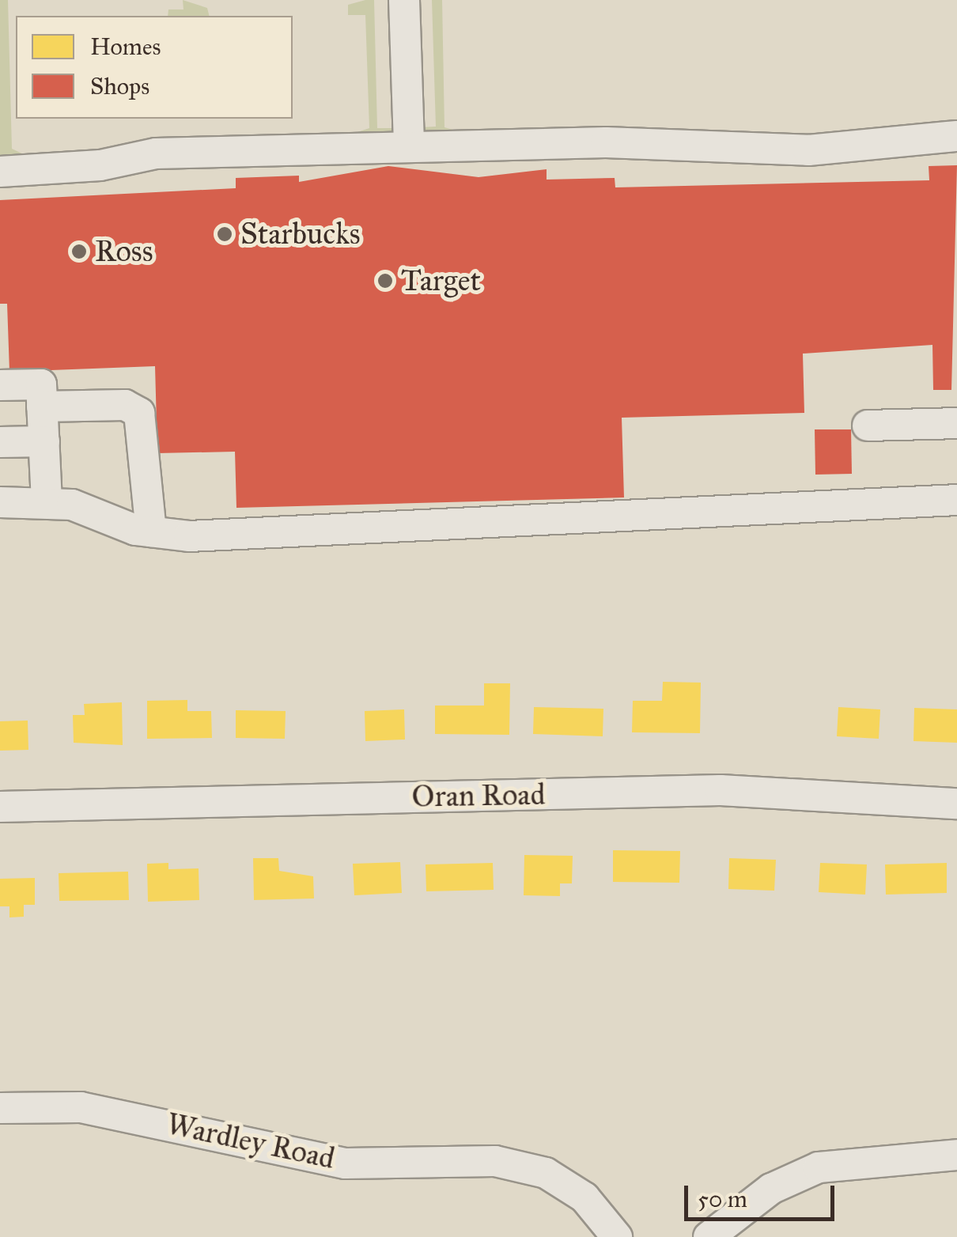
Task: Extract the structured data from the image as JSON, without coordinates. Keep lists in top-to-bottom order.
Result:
{
  "streets": {
    "street": ["Oran Road", "Wardley Road"]
  },
  "places": ["Starbucks", "Ross", "Target"],
  "legend": ["Homes", "Shops"],
  "scale_bar": "50 m"
}
